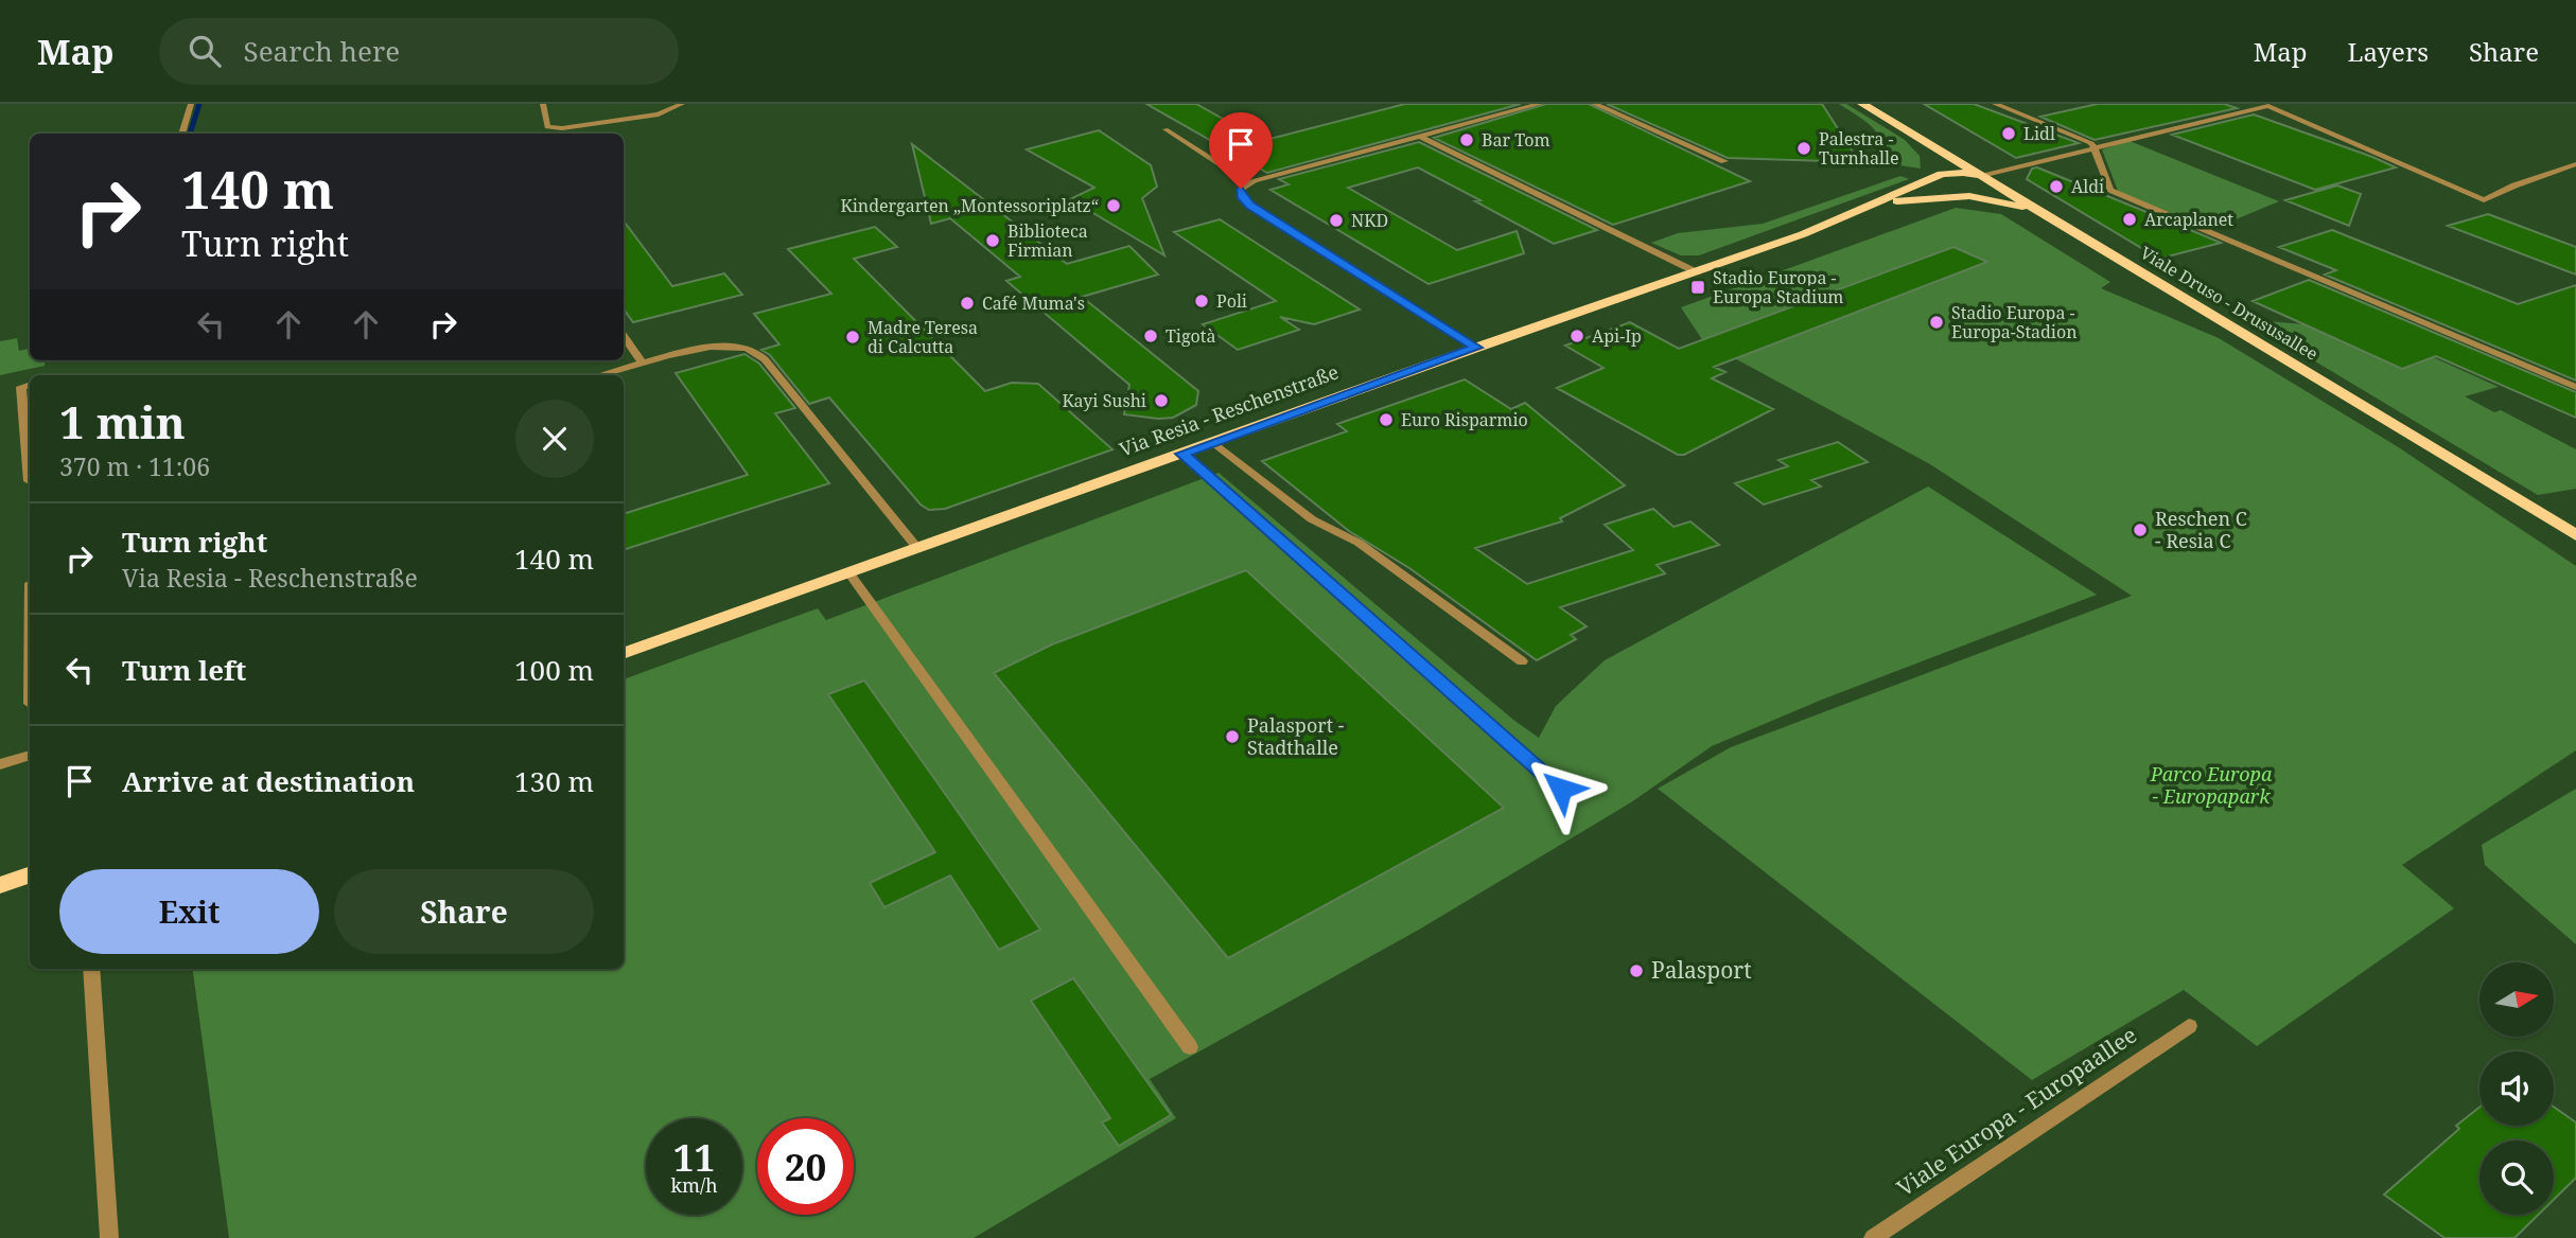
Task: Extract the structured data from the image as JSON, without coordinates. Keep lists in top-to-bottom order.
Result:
{
  "streets": {
    "main road": ["Viale Druso - Drususallee", "Via Resia - Reschenstraße"],
    "street": ["Viale Europa - Europaallee"]
  },
  "crossings": [
    ["Viale Druso - Drususallee", "Via Resia - Reschenstraße"]
  ],
  "parks": ["Parco Europa - Europapark"],
  "places": {
    "other": [
      "Lidl",
      "Bar Tom",
      "Palestra - Turnhalle",
      "Aldi",
      "Kindergarten „Montessoriplatz“",
      "Arcaplanet",
      "NKD",
      "Biblioteca Firmian",
      "Poli",
      "Café Muma's",
      "Stadio Europa - Europa-Stadion",
      "Tigotà",
      "Api-Ip",
      "Madre Teresa di Calcutta",
      "Kayi Sushi",
      "Euro Risparmio",
      "Reschen C - Resia C",
      "Palasport - Stadthalle",
      "Palasport"
    ],
    "transit": ["Stadio Europa - Europa Stadium"]
  },
  "north": "right",
  "page": {
    "header": "Map",
    "search": "Search here",
    "nav": ["Map", "Layers", "Share"],
    "turn": ["140 m", "Turn right"],
    "heading": ["1 min", "370 m · 11:06"],
    "list": [
      {
        "name": "Turn right",
        "note": "Via Resia - Reschenstraße",
        "value": "140 m"
      },
      {
        "name": "Turn left",
        "value": "100 m"
      },
      {
        "name": "Arrive at destination",
        "value": "130 m"
      }
    ],
    "buttons": ["Exit", "Share"],
    "speed": "11 km/h",
    "limit": "20"
  }
}
